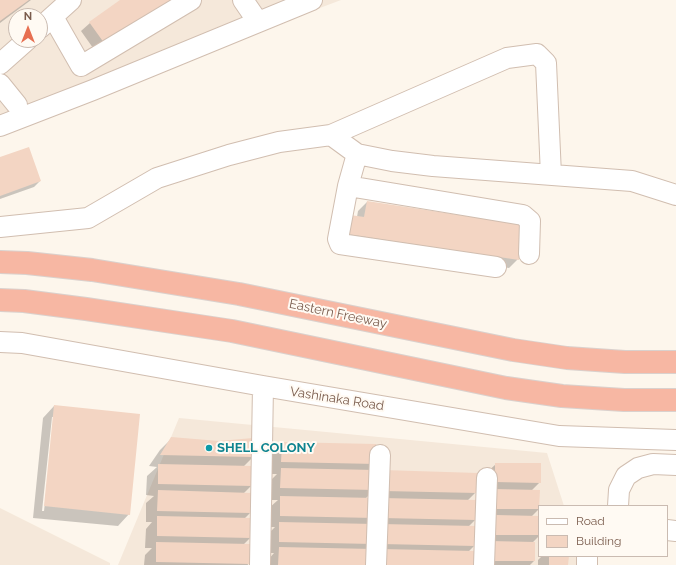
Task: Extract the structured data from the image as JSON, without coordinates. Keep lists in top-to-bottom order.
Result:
{
  "streets": {
    "highway": ["Eastern Freeway"],
    "street": ["Vashinaka Road"]
  },
  "places": ["SHELL COLONY"],
  "legend": ["Road", "Building"],
  "north": "top"
}
